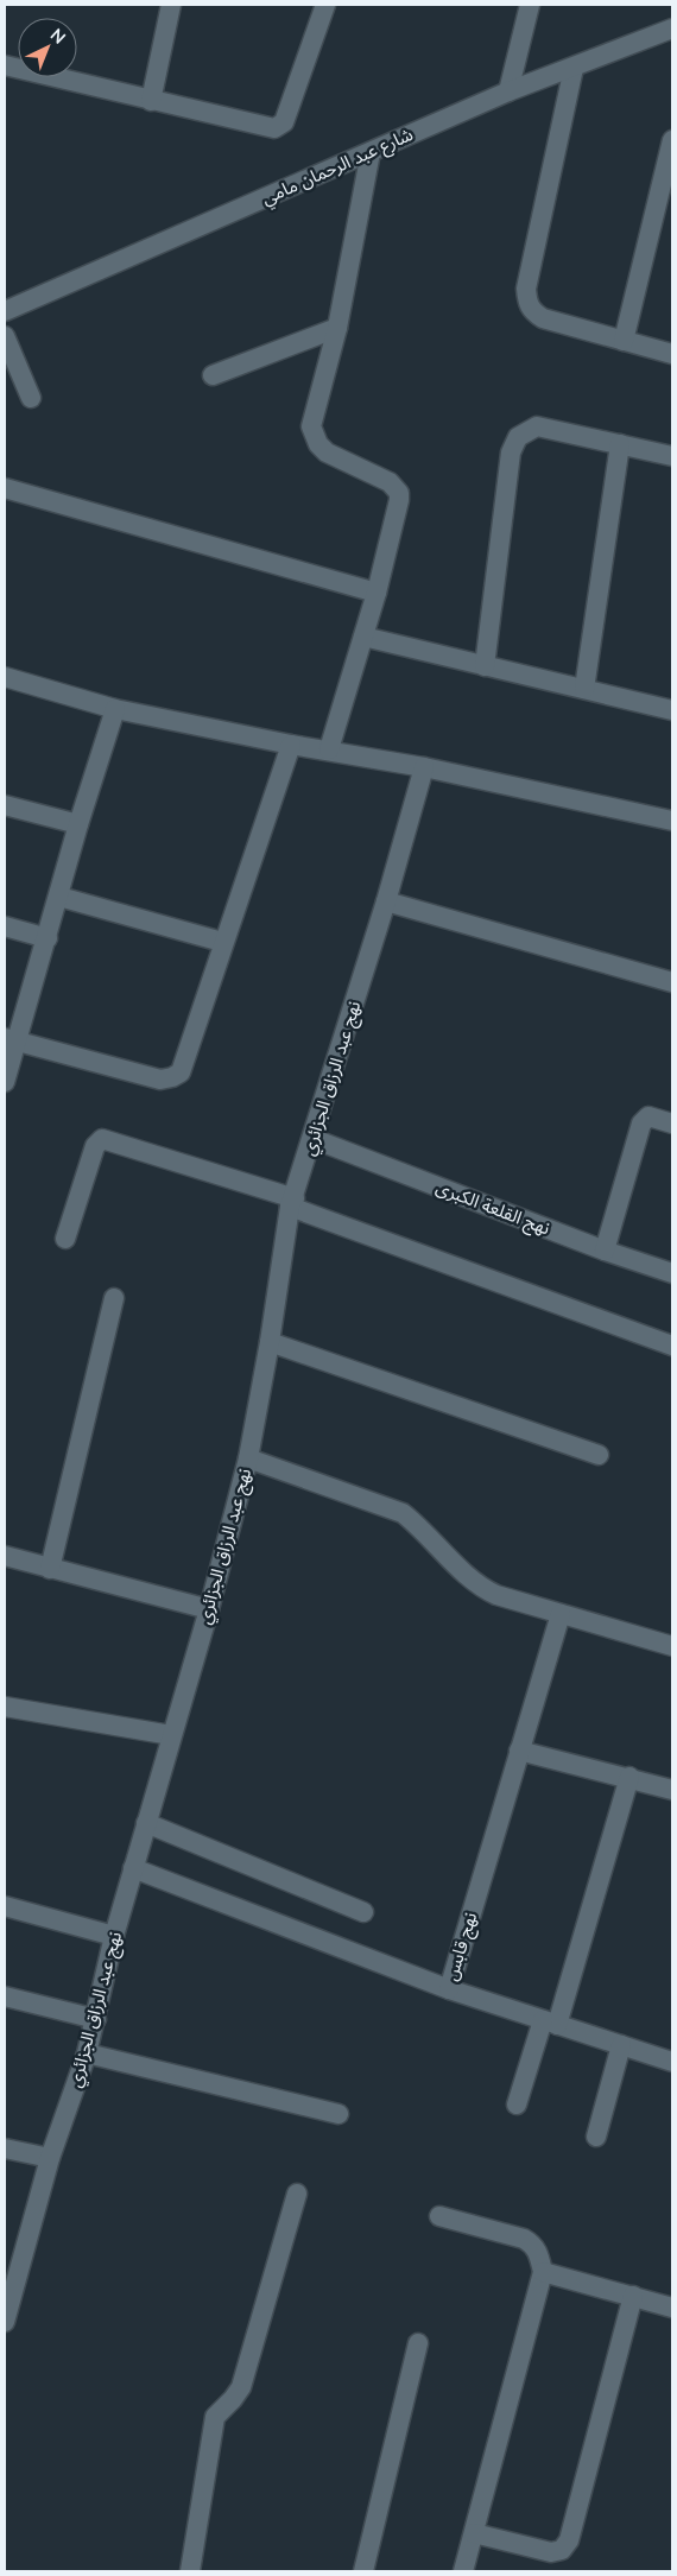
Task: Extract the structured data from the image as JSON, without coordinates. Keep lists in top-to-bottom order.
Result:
{
  "streets": {
    "street": [
      "شارع عبد الرحمان مامي",
      "نهج عبد الرزاق الجزائري",
      "نهج القلعة الكبرى",
      "نهج قابس"
    ]
  },
  "crossings": [
    ["نهج عبد الرزاق الجزائري", "نهج القلعة الكبرى"],
    ["نهج عبد الرزاق الجزائري", "نهج قابس"]
  ],
  "north": "top right"
}
